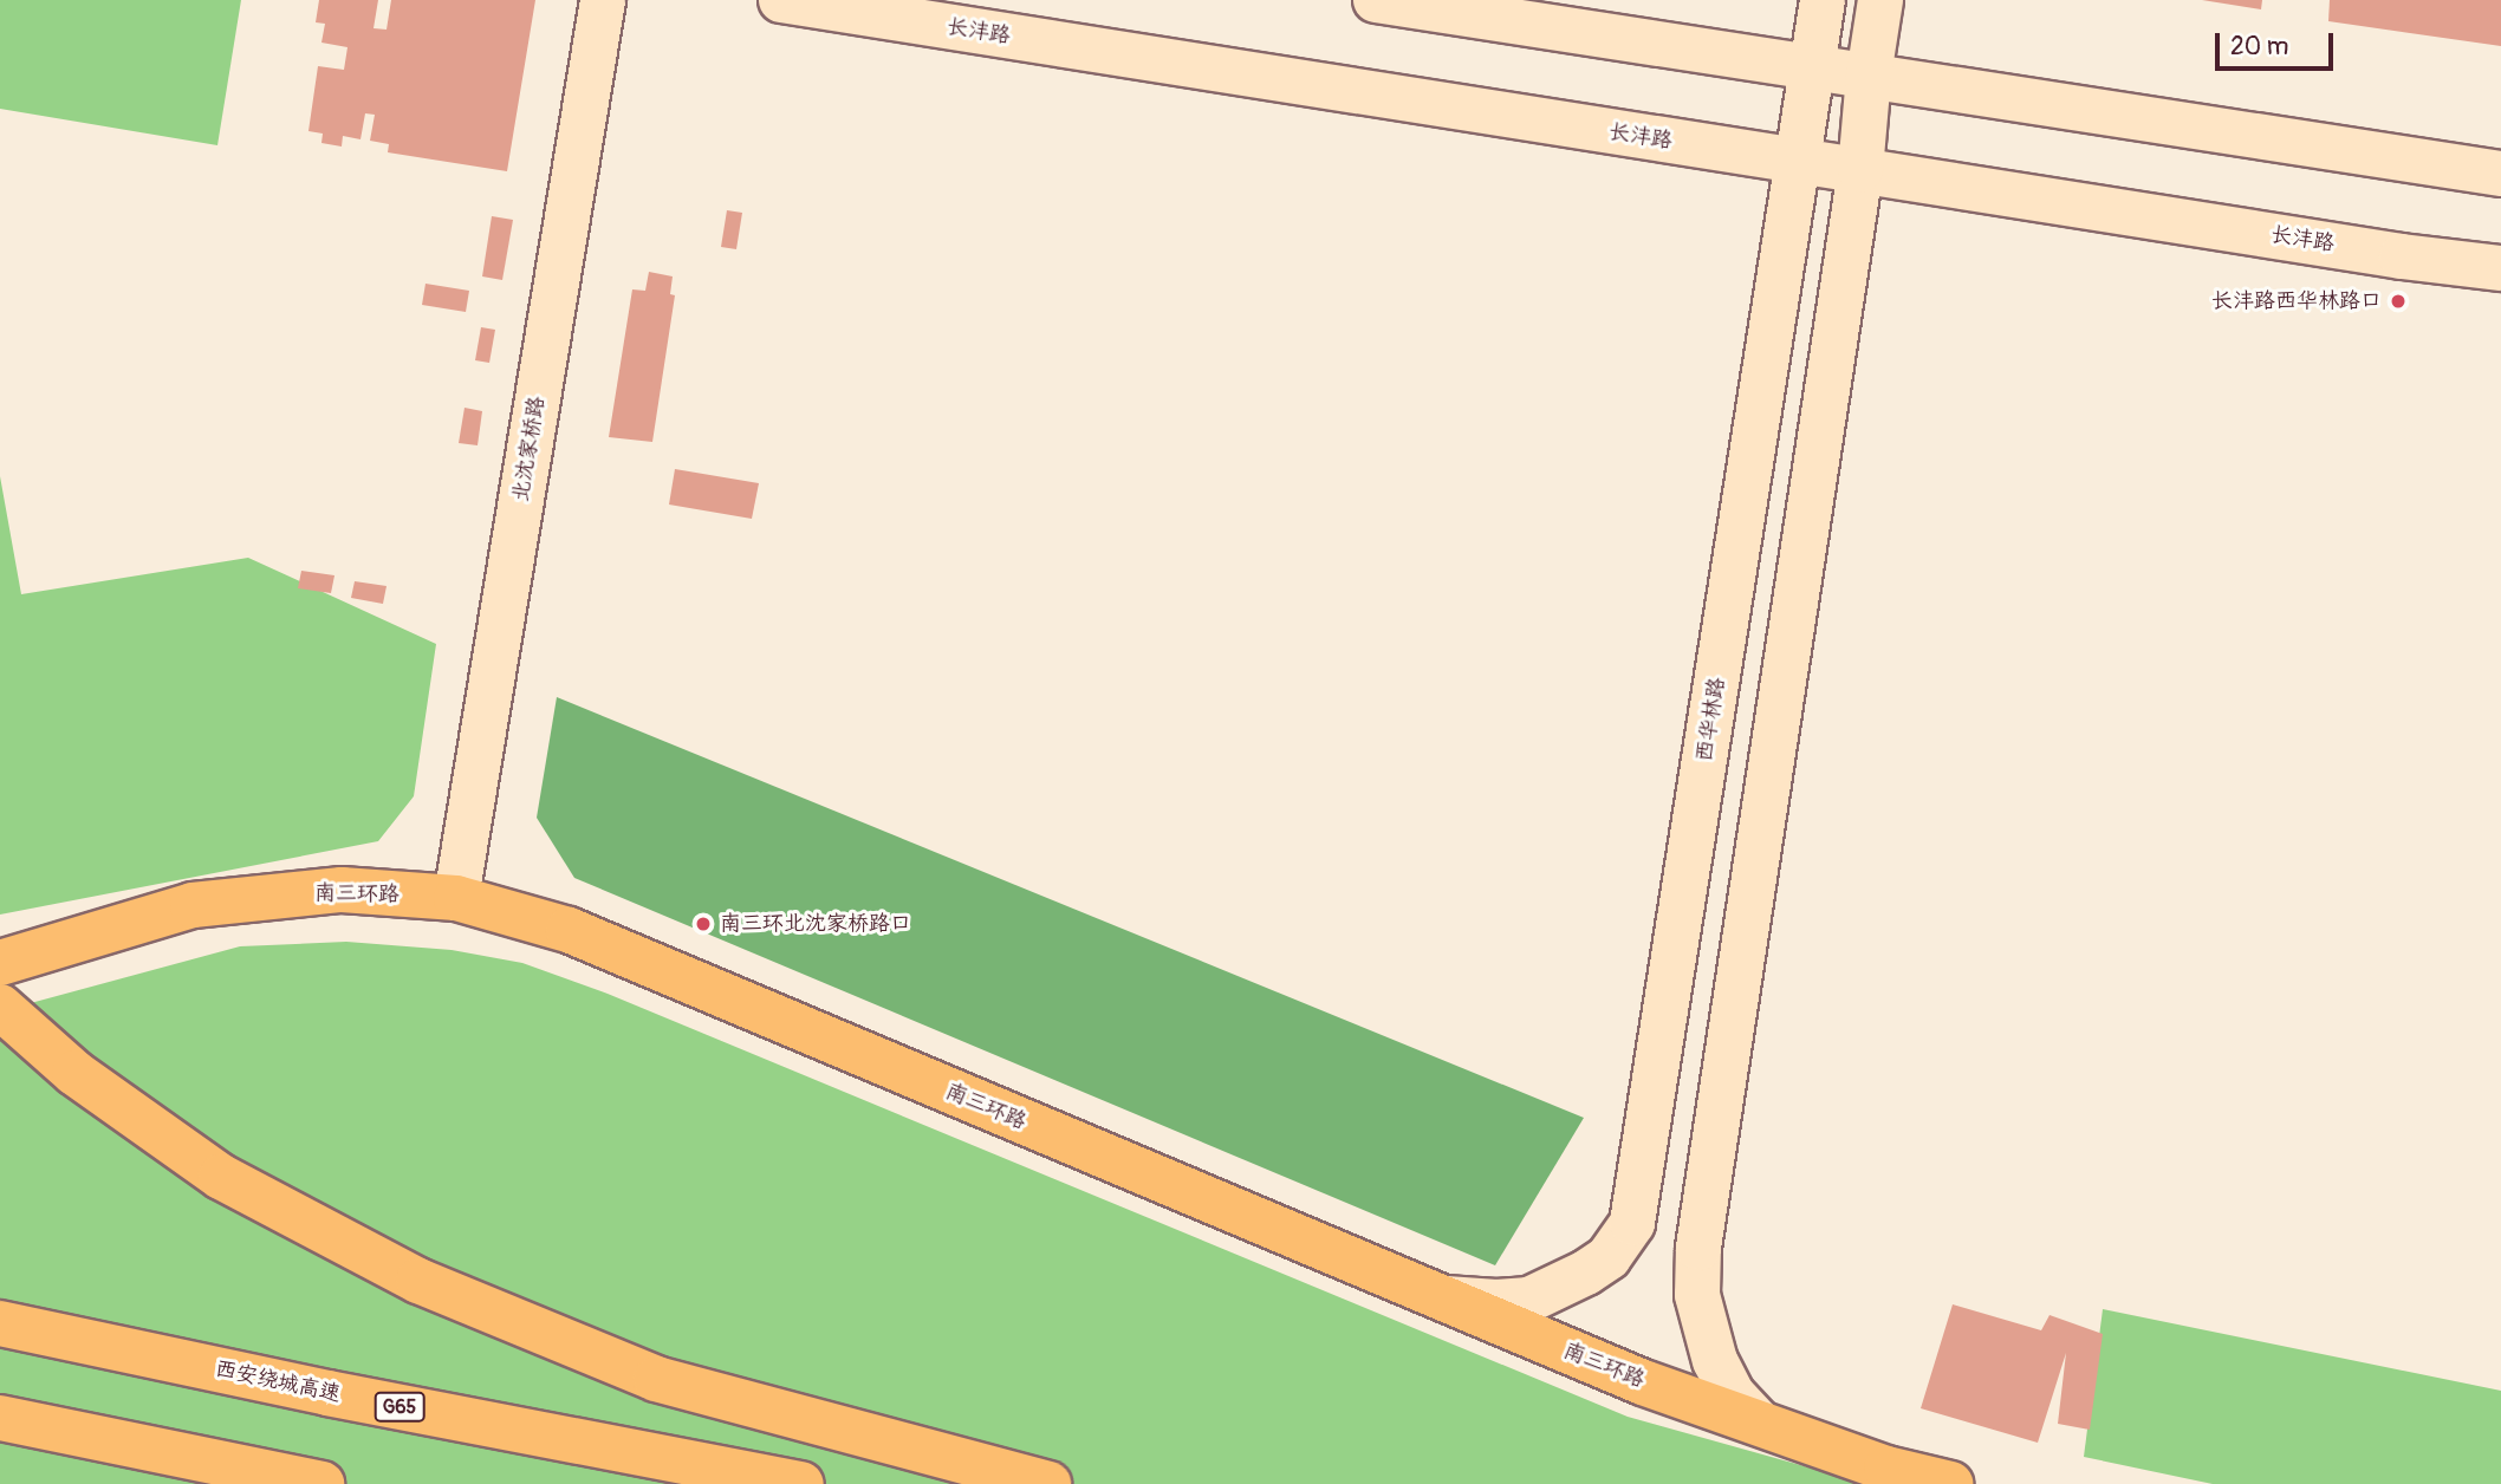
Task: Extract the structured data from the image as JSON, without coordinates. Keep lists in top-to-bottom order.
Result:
{
  "streets": {
    "highway": ["南三环路", "西安绕城高速", "G65"],
    "street": ["长沣路", "北沈家桥路", "西华林路"]
  },
  "crossings": [
    ["长沣路", "西华林路"],
    ["北沈家桥路", "南三环路"],
    ["西华林路", "南三环路"]
  ],
  "places": ["长沣路西华林路口", "南三环北沈家桥路口"],
  "scale_bar": "20 m"
}
